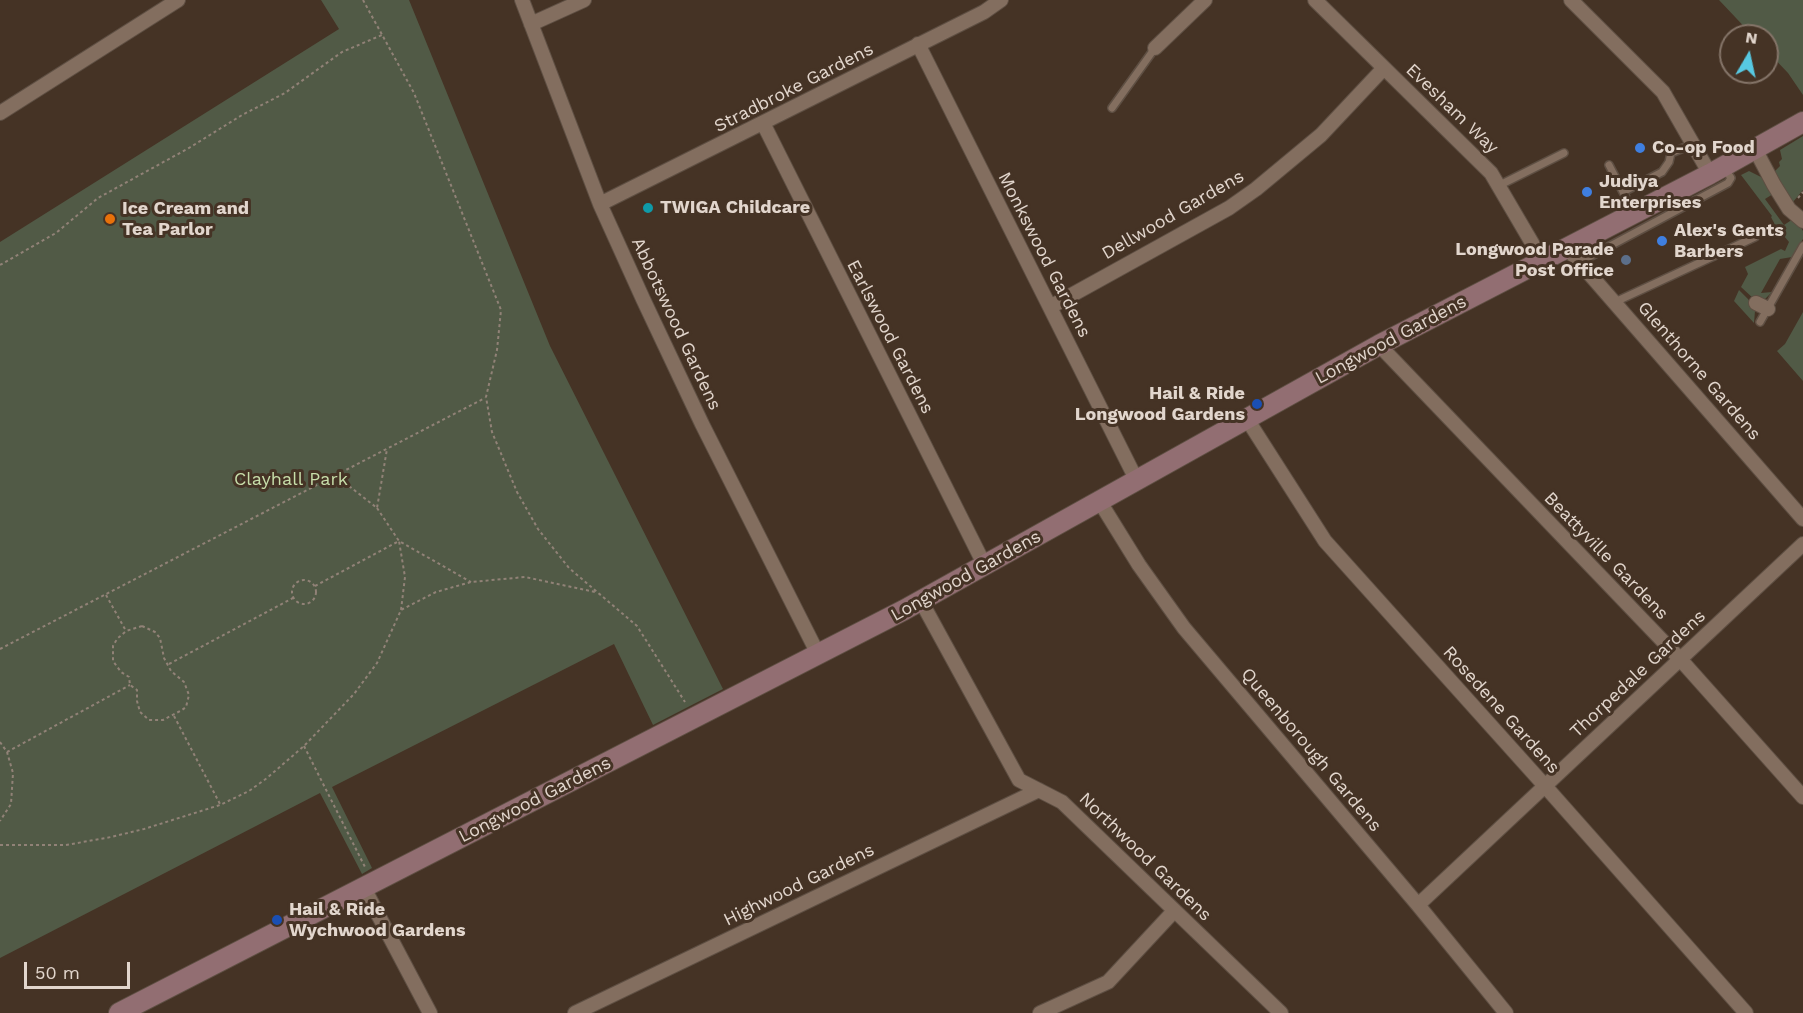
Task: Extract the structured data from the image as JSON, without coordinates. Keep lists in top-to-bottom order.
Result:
{
  "streets": {
    "street": [
      "Stradbroke Gardens",
      "Evesham Way",
      "Dellwood Gardens",
      "Monkswood Gardens",
      "Abbotswood Gardens",
      "Earlswood Gardens",
      "Longwood Gardens",
      "Glenthorne Gardens",
      "Beattyville Gardens",
      "Thorpedale Gardens",
      "Rosedene Gardens",
      "Queenborough Gardens",
      "Northwood Gardens",
      "Highwood Gardens"
    ]
  },
  "crossings": [
    ["Stradbroke Gardens", "Monkswood Gardens"],
    ["Stradbroke Gardens", "Abbotswood Gardens"],
    ["Stradbroke Gardens", "Earlswood Gardens"],
    ["Evesham Way", "Dellwood Gardens"],
    ["Evesham Way", "Longwood Gardens"],
    ["Dellwood Gardens", "Monkswood Gardens"],
    ["Monkswood Gardens", "Longwood Gardens"],
    ["Abbotswood Gardens", "Longwood Gardens"],
    ["Earlswood Gardens", "Longwood Gardens"],
    ["Longwood Gardens", "Glenthorne Gardens"],
    ["Longwood Gardens", "Beattyville Gardens"],
    ["Longwood Gardens", "Rosedene Gardens"],
    ["Longwood Gardens", "Queenborough Gardens"],
    ["Longwood Gardens", "Northwood Gardens"],
    ["Beattyville Gardens", "Thorpedale Gardens"],
    ["Thorpedale Gardens", "Rosedene Gardens"],
    ["Thorpedale Gardens", "Queenborough Gardens"],
    ["Northwood Gardens", "Highwood Gardens"]
  ],
  "parks": ["Clayhall Park"],
  "places": [
    "Co-op Food",
    "Judiya Enterprises",
    "TWIGA Childcare",
    "Ice Cream and Tea Parlor",
    "Alex's Gents Barbers",
    "Longwood Parade Post Office",
    "Hail & Ride Longwood Gardens",
    "Hail & Ride Wychwood Gardens"
  ],
  "scale_bar": "50 m",
  "north": "top"
}
